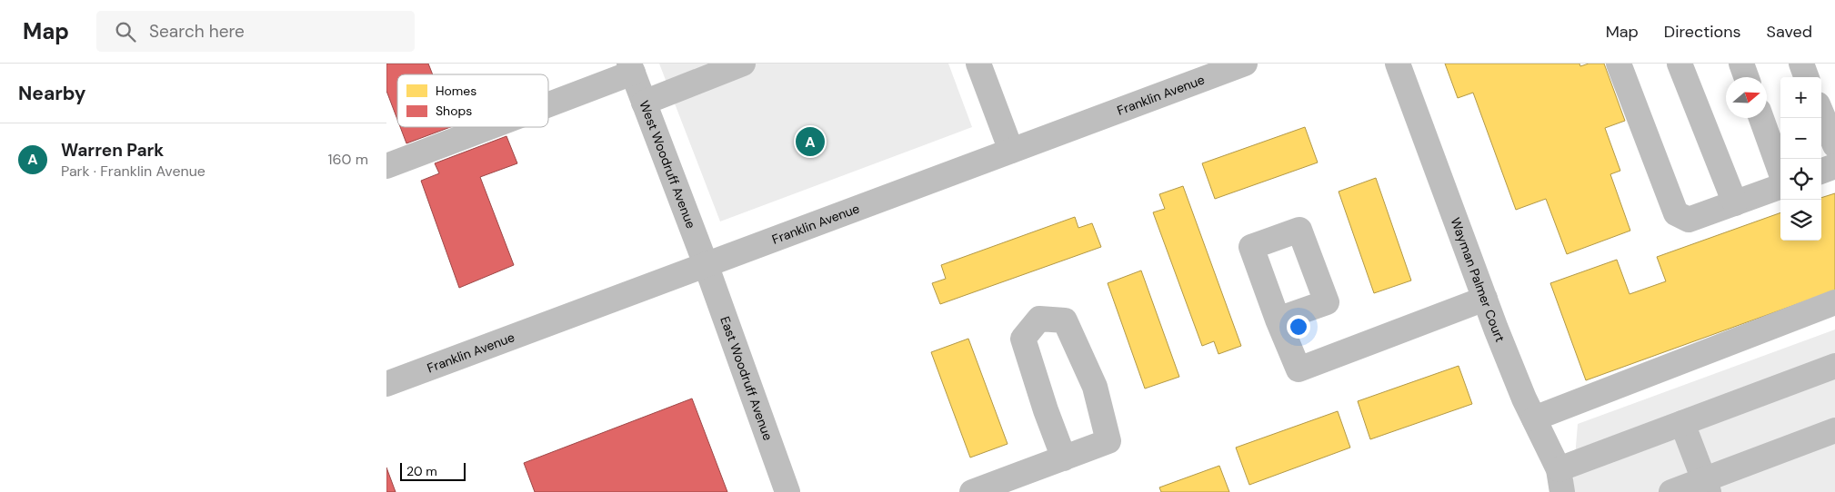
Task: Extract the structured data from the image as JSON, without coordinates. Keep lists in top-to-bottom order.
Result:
{
  "streets": {
    "street": [
      "Franklin Avenue",
      "West Woodruff Avenue",
      "Wayman Palmer Court",
      "East Woodruff Avenue"
    ]
  },
  "crossings": [
    ["Franklin Avenue", "West Woodruff Avenue"],
    ["Franklin Avenue", "East Woodruff Avenue"],
    ["West Woodruff Avenue", "East Woodruff Avenue"]
  ],
  "legend": ["Homes", "Shops"],
  "scale_bar": "20 m",
  "north": "right",
  "page": {
    "header": "Map",
    "search": "Search here",
    "nav": ["Map", "Directions", "Saved"],
    "heading": "Nearby",
    "map_buttons": ["+", "−"],
    "list": [
      {
        "mark": "A",
        "name": "Warren Park",
        "note": "Park · Franklin Avenue",
        "value": "160 m"
      }
    ],
    "pins": "A",
    "scale": "20 m"
  }
}
